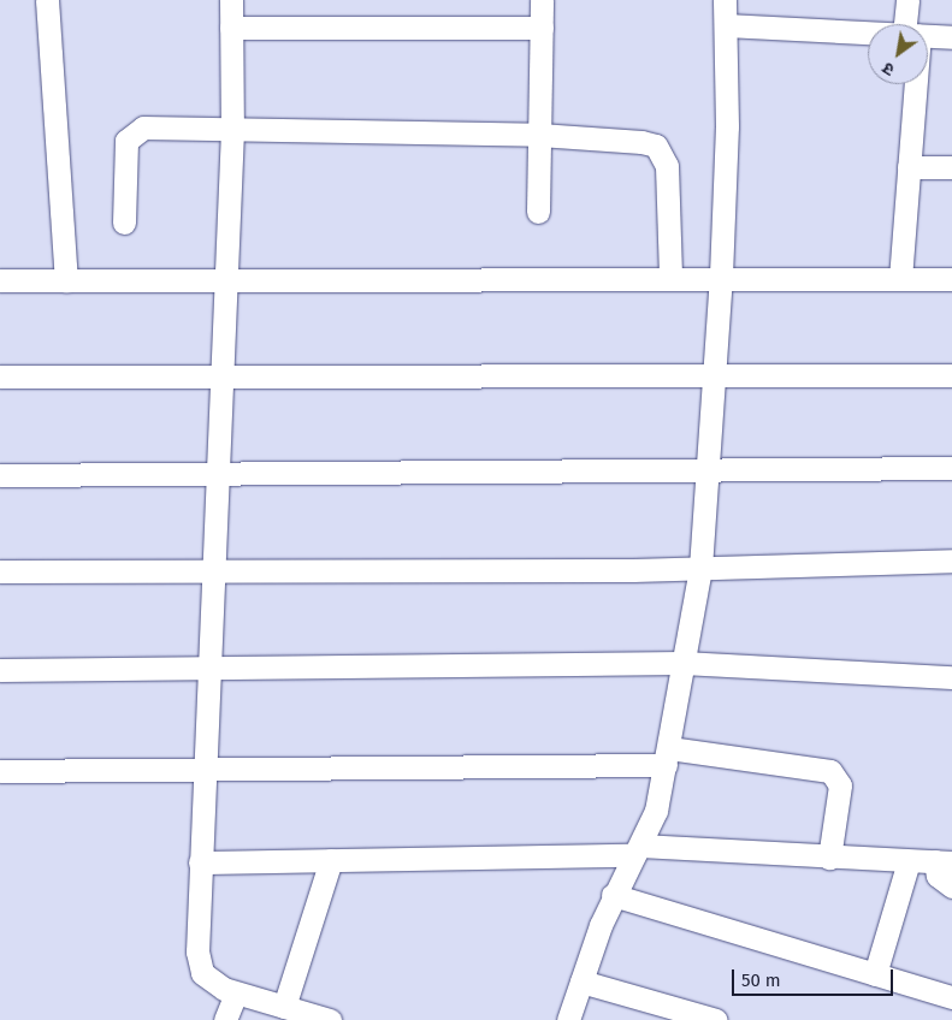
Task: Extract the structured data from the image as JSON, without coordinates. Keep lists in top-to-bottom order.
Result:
{
  "scale_bar": "50 m",
  "north": "bottom left"
}
